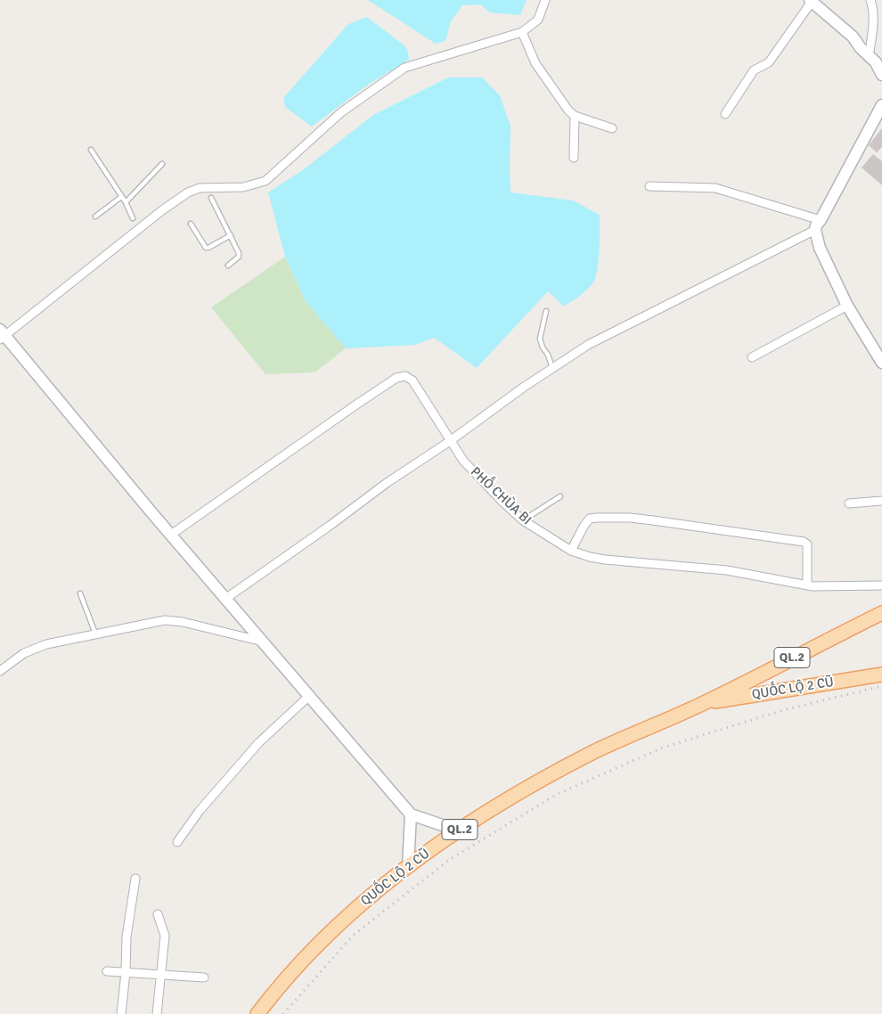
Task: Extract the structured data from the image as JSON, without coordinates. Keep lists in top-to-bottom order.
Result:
{
  "streets": {
    "main road": ["QL.2", "QUỐC LỘ 2 CŨ"],
    "street": ["PHỐ CHÙA BI"]
  }
}
